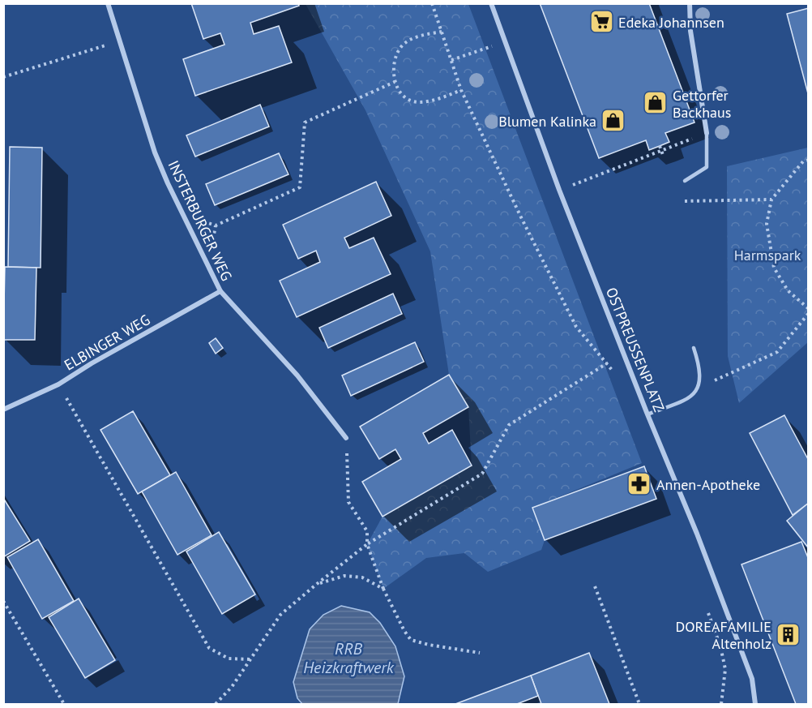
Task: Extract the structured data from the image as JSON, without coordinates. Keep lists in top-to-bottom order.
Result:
{
  "streets": {
    "street": ["INSTERBURGER WEG", "ELBINGER WEG", "OSTPREUSSENPLATZ"]
  },
  "crossings": [
    ["INSTERBURGER WEG", "ELBINGER WEG"]
  ],
  "water": ["RRB Heizkraftwerk"],
  "parks": ["Harmspark"],
  "places": {
    "supermarket": ["Edeka Johannsen"],
    "shop": ["Gettorfer Backhaus", "Blumen Kalinka"],
    "pharmacy": ["Annen-Apotheke"],
    "building": ["DOREAFAMILIE Altenholz"]
  }
}
